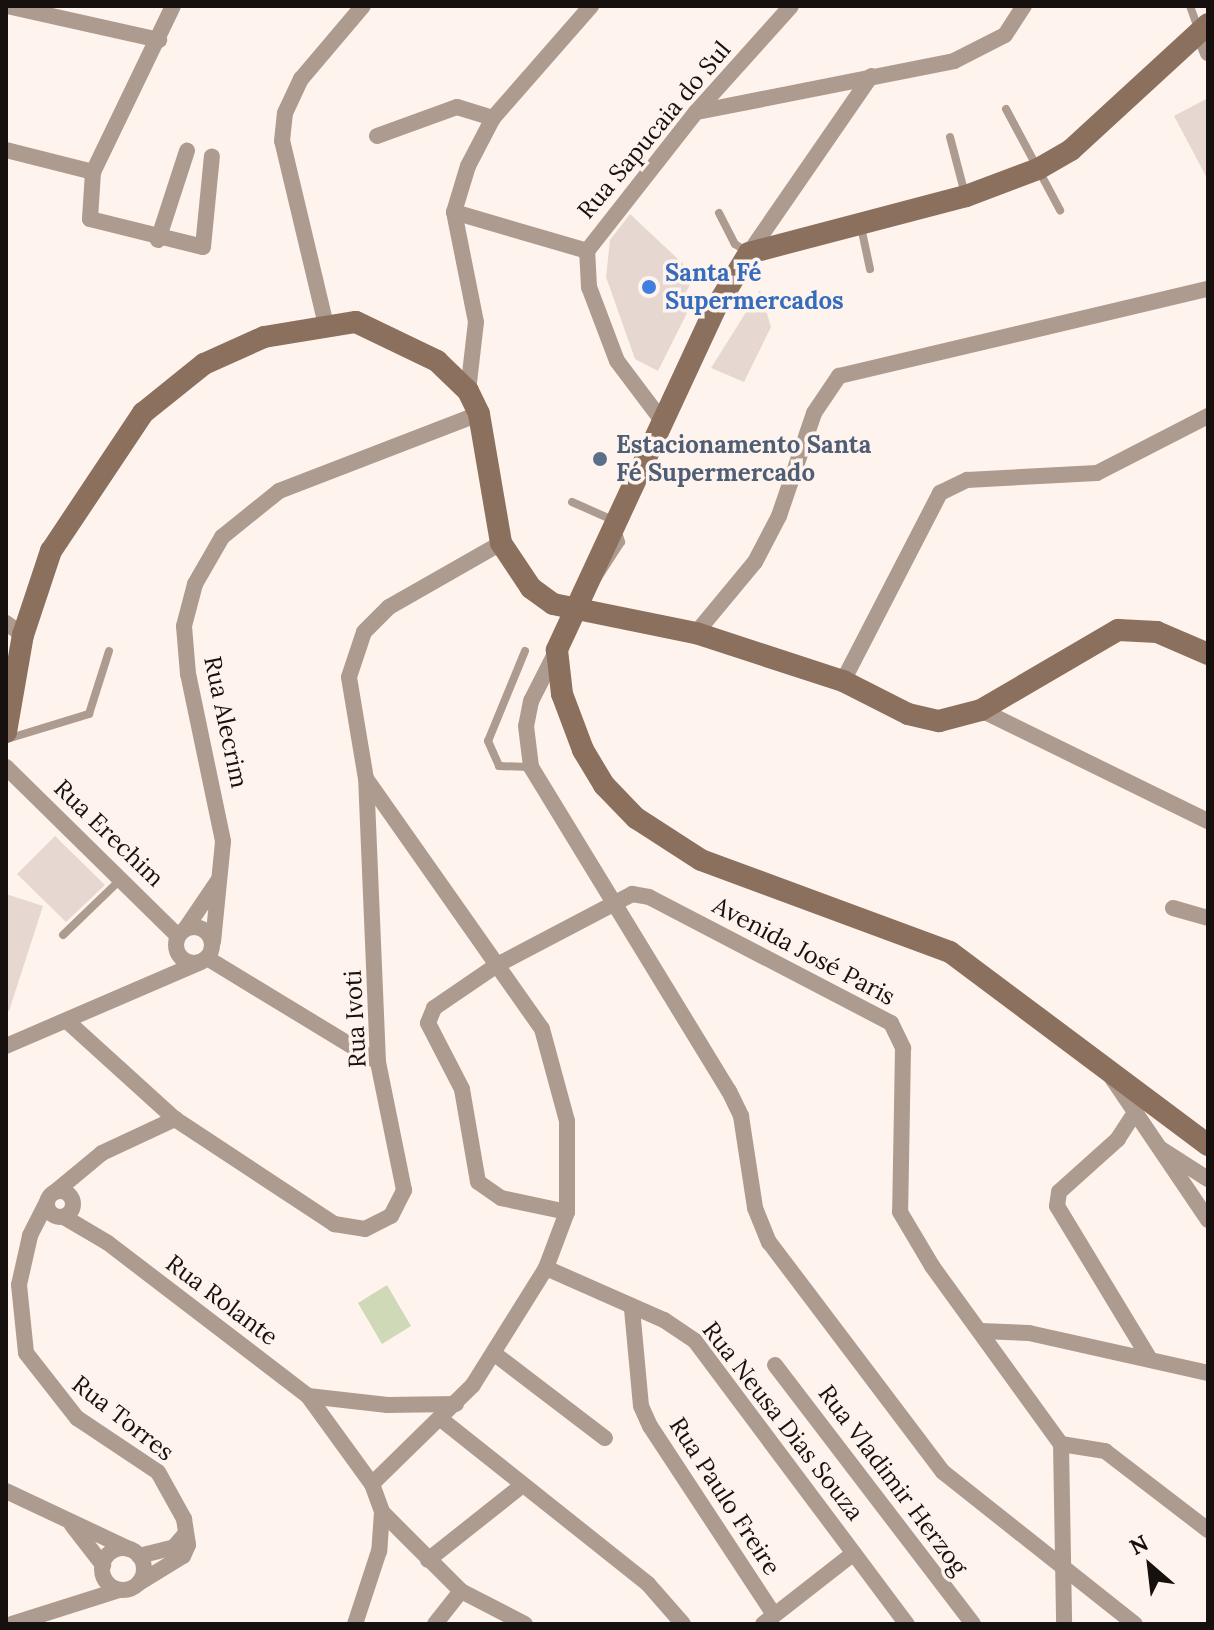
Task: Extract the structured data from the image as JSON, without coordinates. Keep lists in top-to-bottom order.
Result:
{
  "streets": {
    "street": [
      "Rua Sapucaia do Sul",
      "Rua Alecrim",
      "Rua Erechim",
      "Avenida José Paris",
      "Rua Ivoti",
      "Rua Rolante",
      "Rua Torres",
      "Rua Neusa Dias Souza",
      "Rua Vladimir Herzog",
      "Rua Paulo Freire"
    ]
  },
  "crossings": [
    ["Rua Ivoti", "Rua Torres"],
    ["Rua Rolante", "Rua Torres"],
    ["Rua Neusa Dias Souza", "Rua Paulo Freire"]
  ],
  "places": ["Santa Fé Supermercados", "Estacionamento Santa Fé Supermercado"],
  "north": "top left"
}
